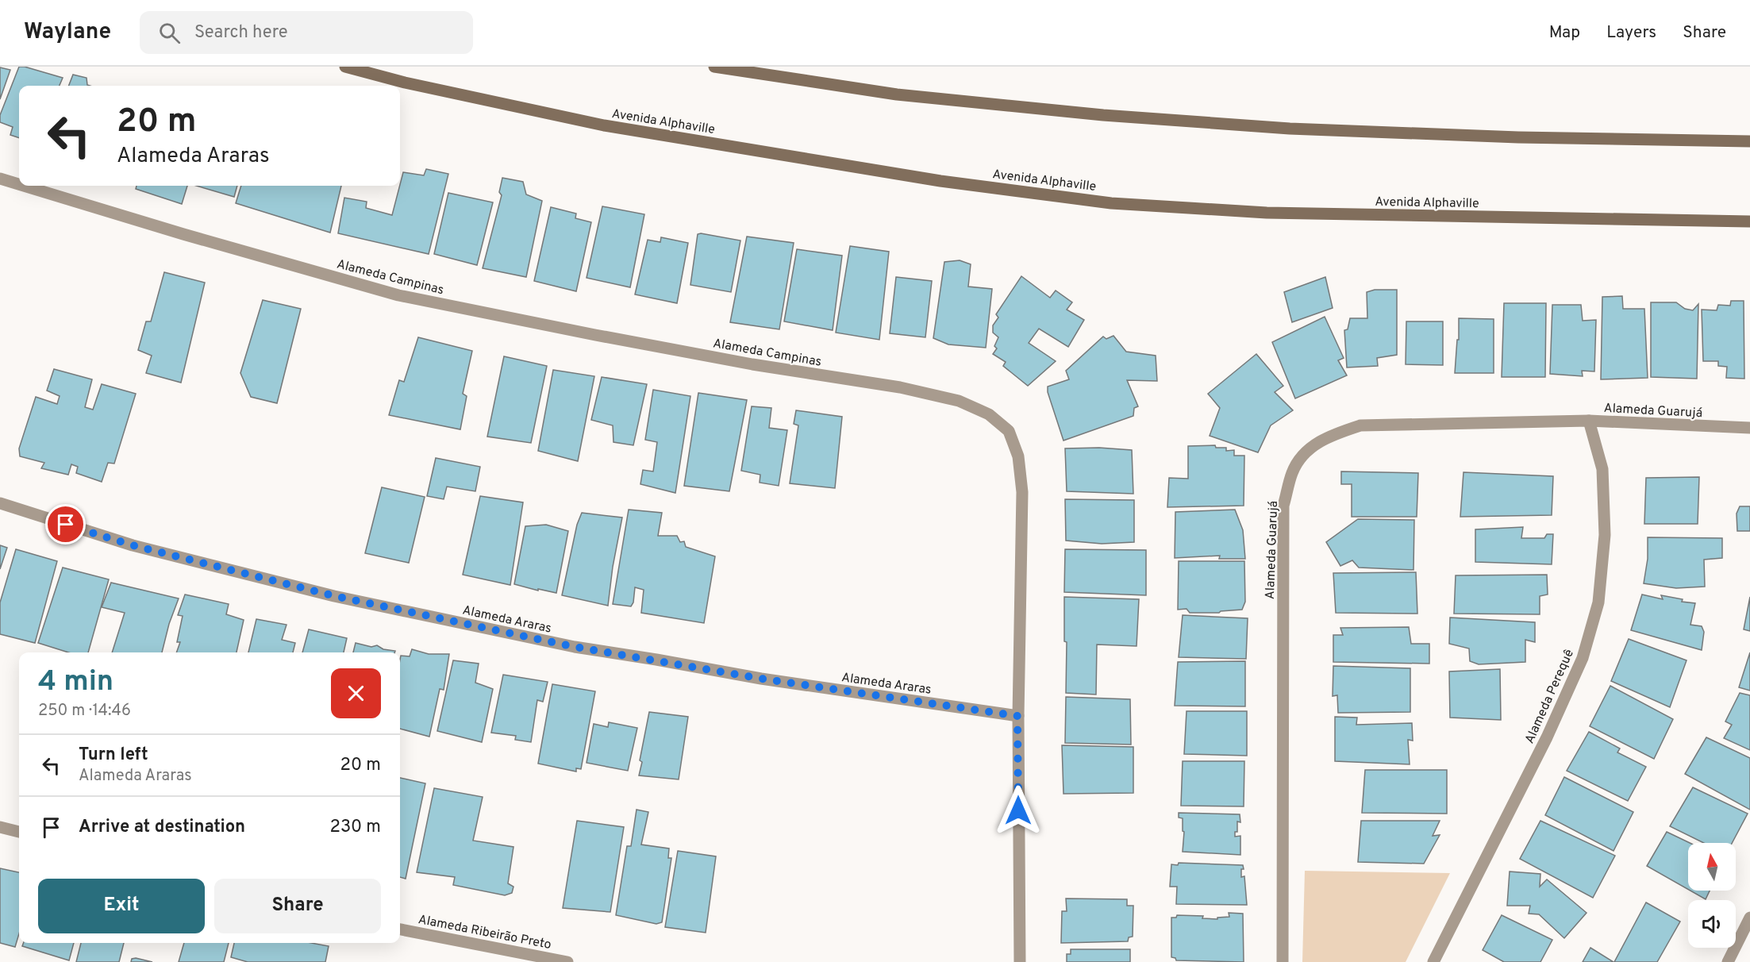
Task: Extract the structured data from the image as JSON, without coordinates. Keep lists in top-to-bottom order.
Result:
{
  "streets": {
    "main road": ["Avenida Alphaville"],
    "street": [
      "Alameda Campinas",
      "Alameda Guarujá",
      "Alameda Araras",
      "Alameda Perequê",
      "Alameda Ribeirão Preto"
    ]
  },
  "crossings": [
    ["Alameda Campinas", "Alameda Araras"],
    ["Alameda Guarujá", "Alameda Perequê"]
  ],
  "north": "top",
  "page": {
    "header": "Waylane",
    "search": "Search here",
    "nav": ["Map", "Layers", "Share"],
    "turn": ["20 m", "Alameda Araras"],
    "heading": ["4 min", "250 m · 14:46"],
    "list": [
      {
        "name": "Turn left",
        "note": "Alameda Araras",
        "value": "20 m"
      },
      {
        "name": "Arrive at destination",
        "value": "230 m"
      }
    ],
    "buttons": ["Exit", "Share"]
  }
}
